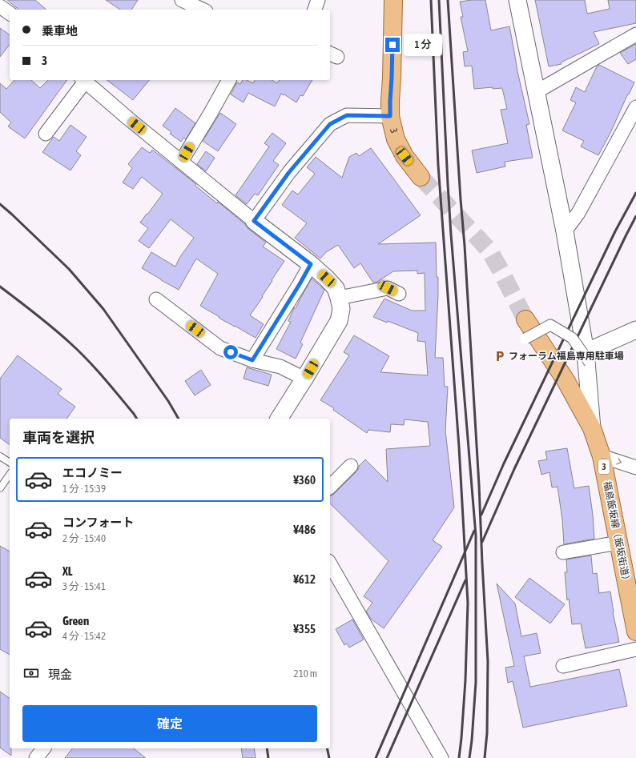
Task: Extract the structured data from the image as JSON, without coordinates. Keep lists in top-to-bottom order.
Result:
{
  "streets": {
    "main road": ["3", "福島飯坂線（飯坂街道）"]
  },
  "places": {
    "parking": ["フォーラム福島専用駐車場"]
  },
  "page": {
    "banner": ["乗車地", "3"],
    "bubble": "1 分",
    "heading": "車両を選択",
    "list": [
      {
        "name": "エコノミー",
        "note": "1 分 · 15:39",
        "value": "¥360"
      },
      {
        "name": "コンフォート",
        "note": "2 分 · 15:40",
        "value": "¥486"
      },
      {
        "name": "XL",
        "note": "3 分 · 15:41",
        "value": "¥612"
      },
      {
        "name": "Green",
        "note": "4 分 · 15:42",
        "value": "¥355"
      }
    ],
    "pay": ["現金", "210 m"],
    "buttons": "確定"
  }
}
